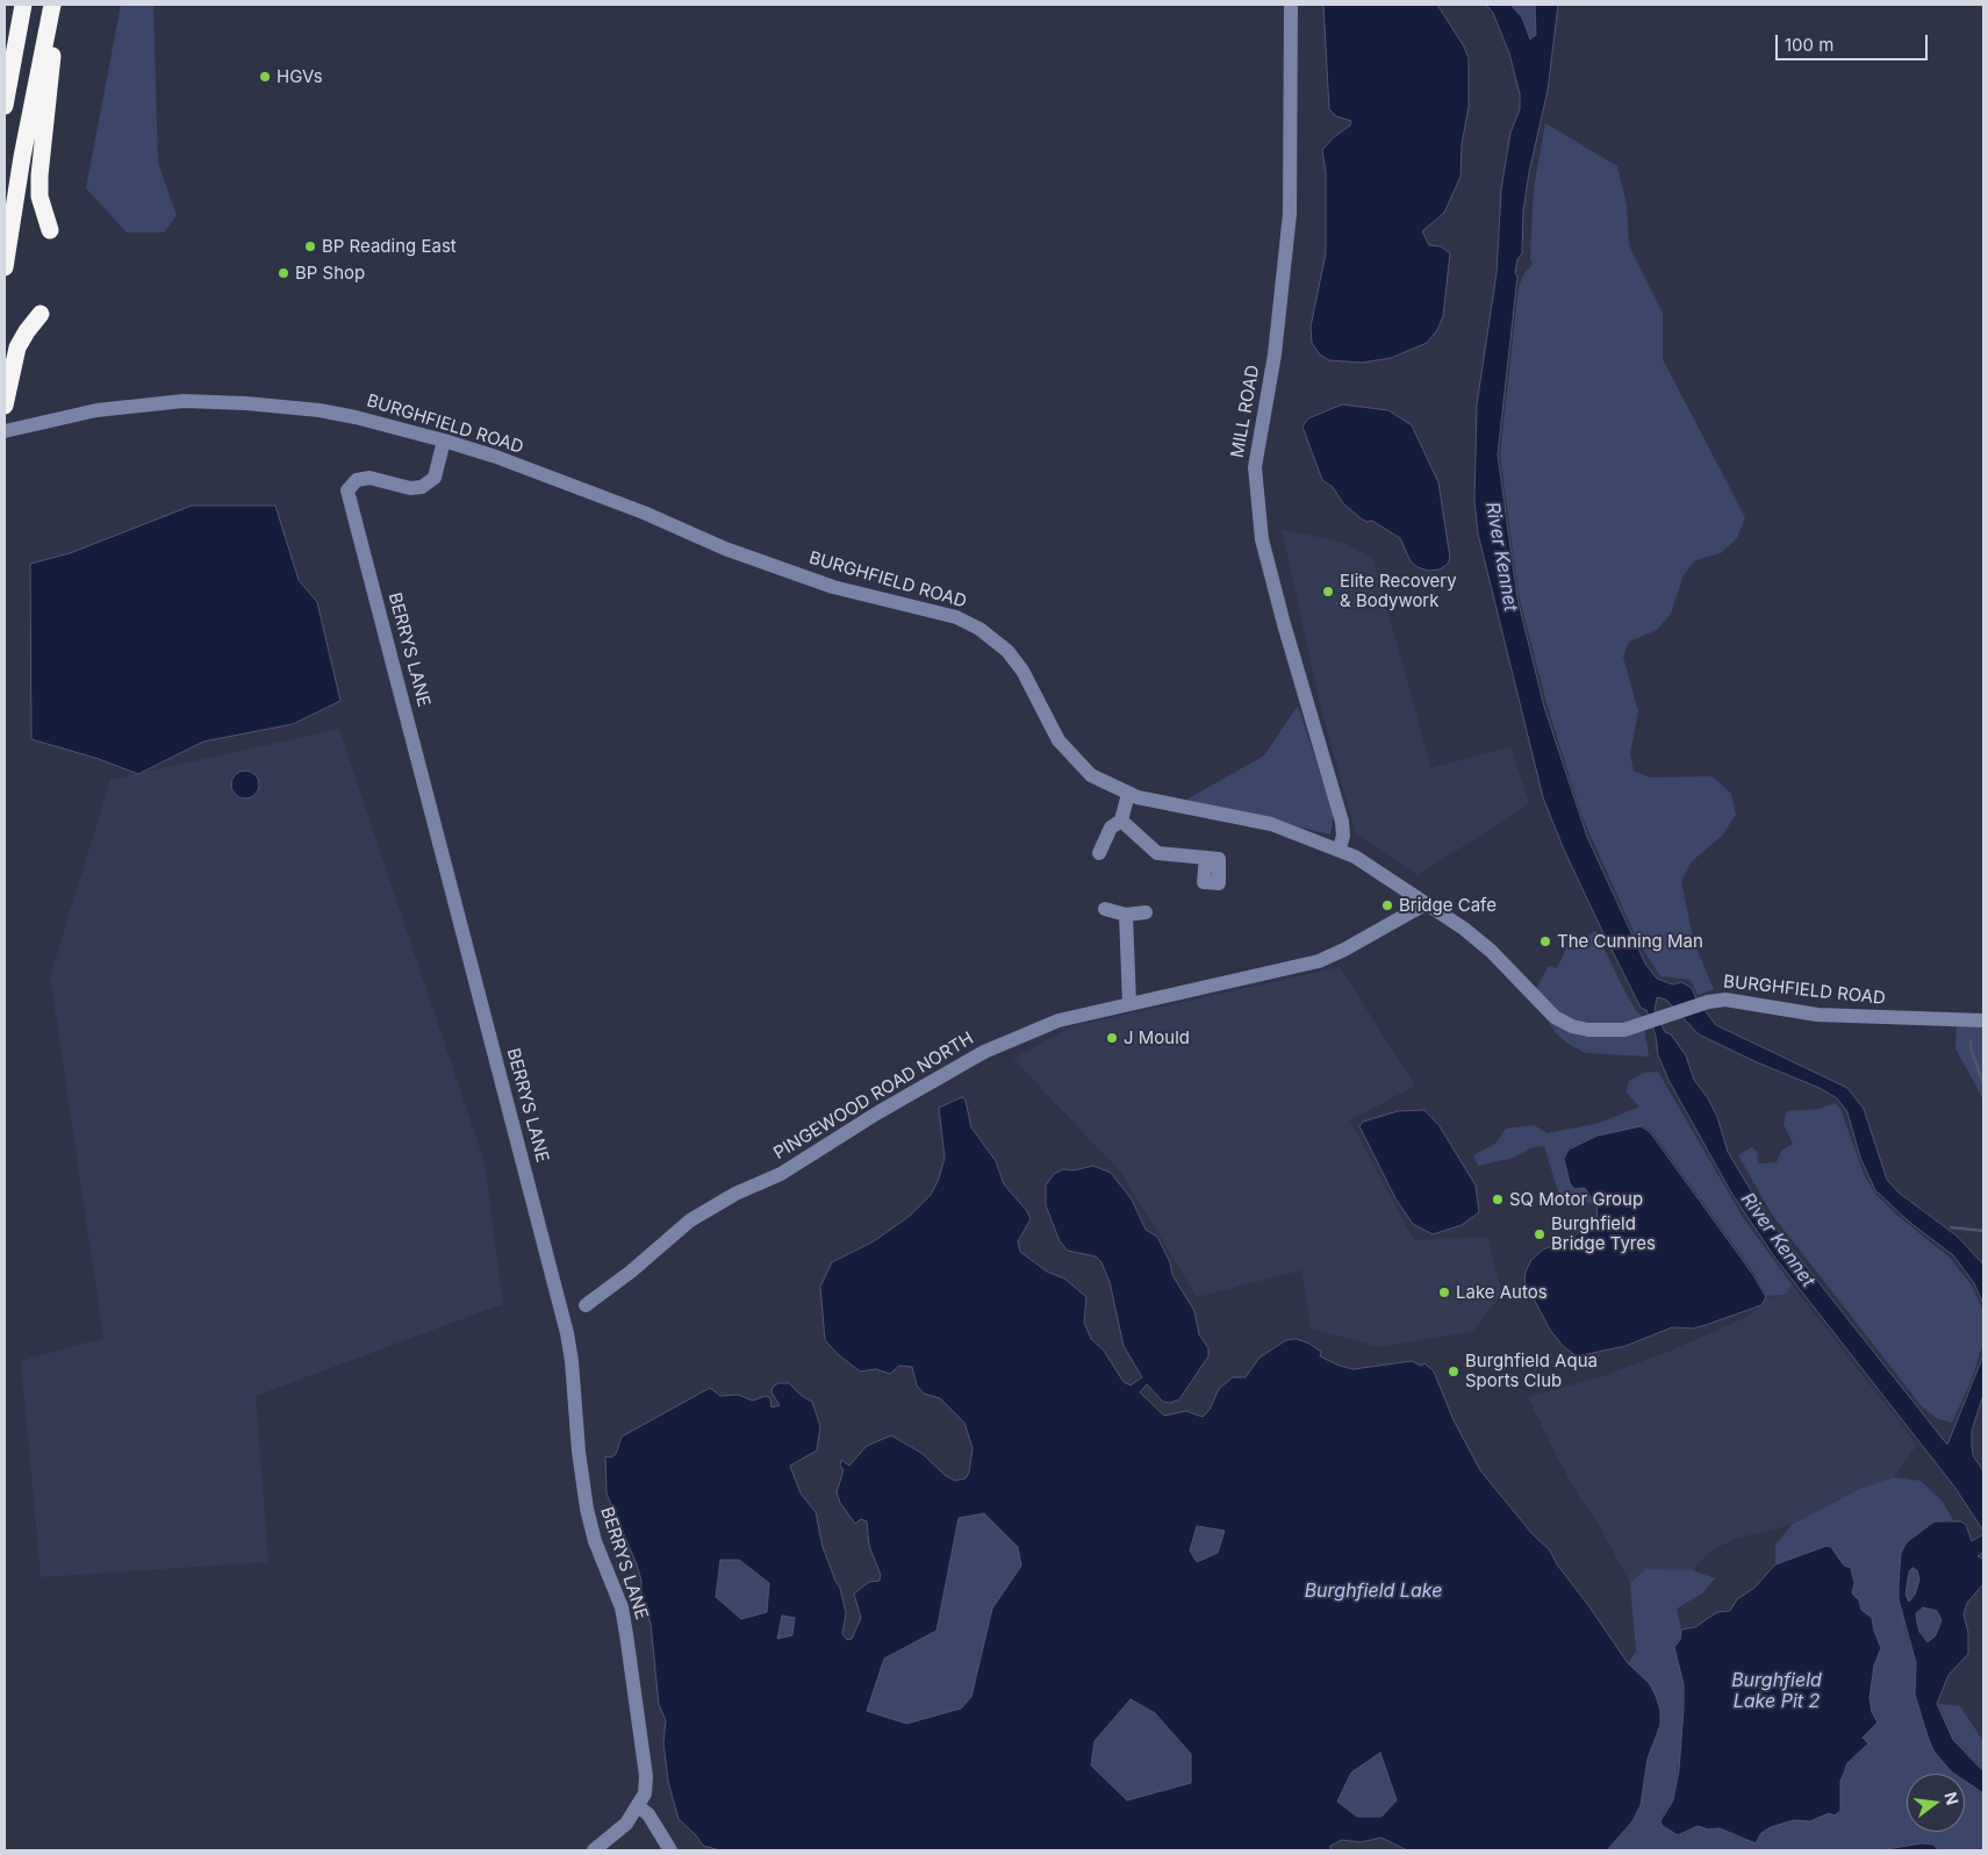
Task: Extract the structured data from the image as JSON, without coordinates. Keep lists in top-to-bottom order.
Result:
{
  "streets": {
    "street": [
      "MILL ROAD",
      "BURGHFIELD ROAD",
      "BERRYS LANE",
      "PINGEWOOD ROAD NORTH"
    ]
  },
  "crossings": [
    ["MILL ROAD", "BURGHFIELD ROAD"],
    ["BURGHFIELD ROAD", "BERRYS LANE"],
    ["BURGHFIELD ROAD", "PINGEWOOD ROAD NORTH"]
  ],
  "water": ["River Kennet", "Burghfield Lake", "Burghfield Lake Pit 2"],
  "places": [
    "HGVs",
    "BP Reading East",
    "BP Shop",
    "Elite Recovery & Bodywork",
    "Bridge Cafe",
    "The Cunning Man",
    "J Mould",
    "SQ Motor Group",
    "Burghfield Bridge Tyres",
    "Lake Autos",
    "Burghfield Aqua Sports Club"
  ],
  "scale_bar": "100 m",
  "north": "right"
}
